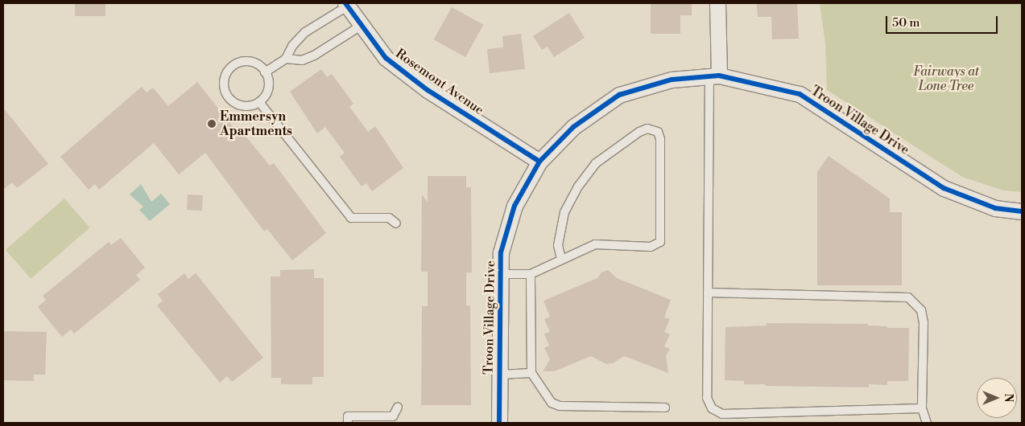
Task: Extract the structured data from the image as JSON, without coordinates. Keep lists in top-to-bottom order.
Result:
{
  "streets": {
    "street": ["Rosemont Avenue", "Troon Village Drive"]
  },
  "crossings": [
    ["Rosemont Avenue", "Troon Village Drive"]
  ],
  "parks": ["Fairways at Lone Tree"],
  "places": ["Emmersyn Apartments"],
  "scale_bar": "50 m",
  "north": "right"
}
